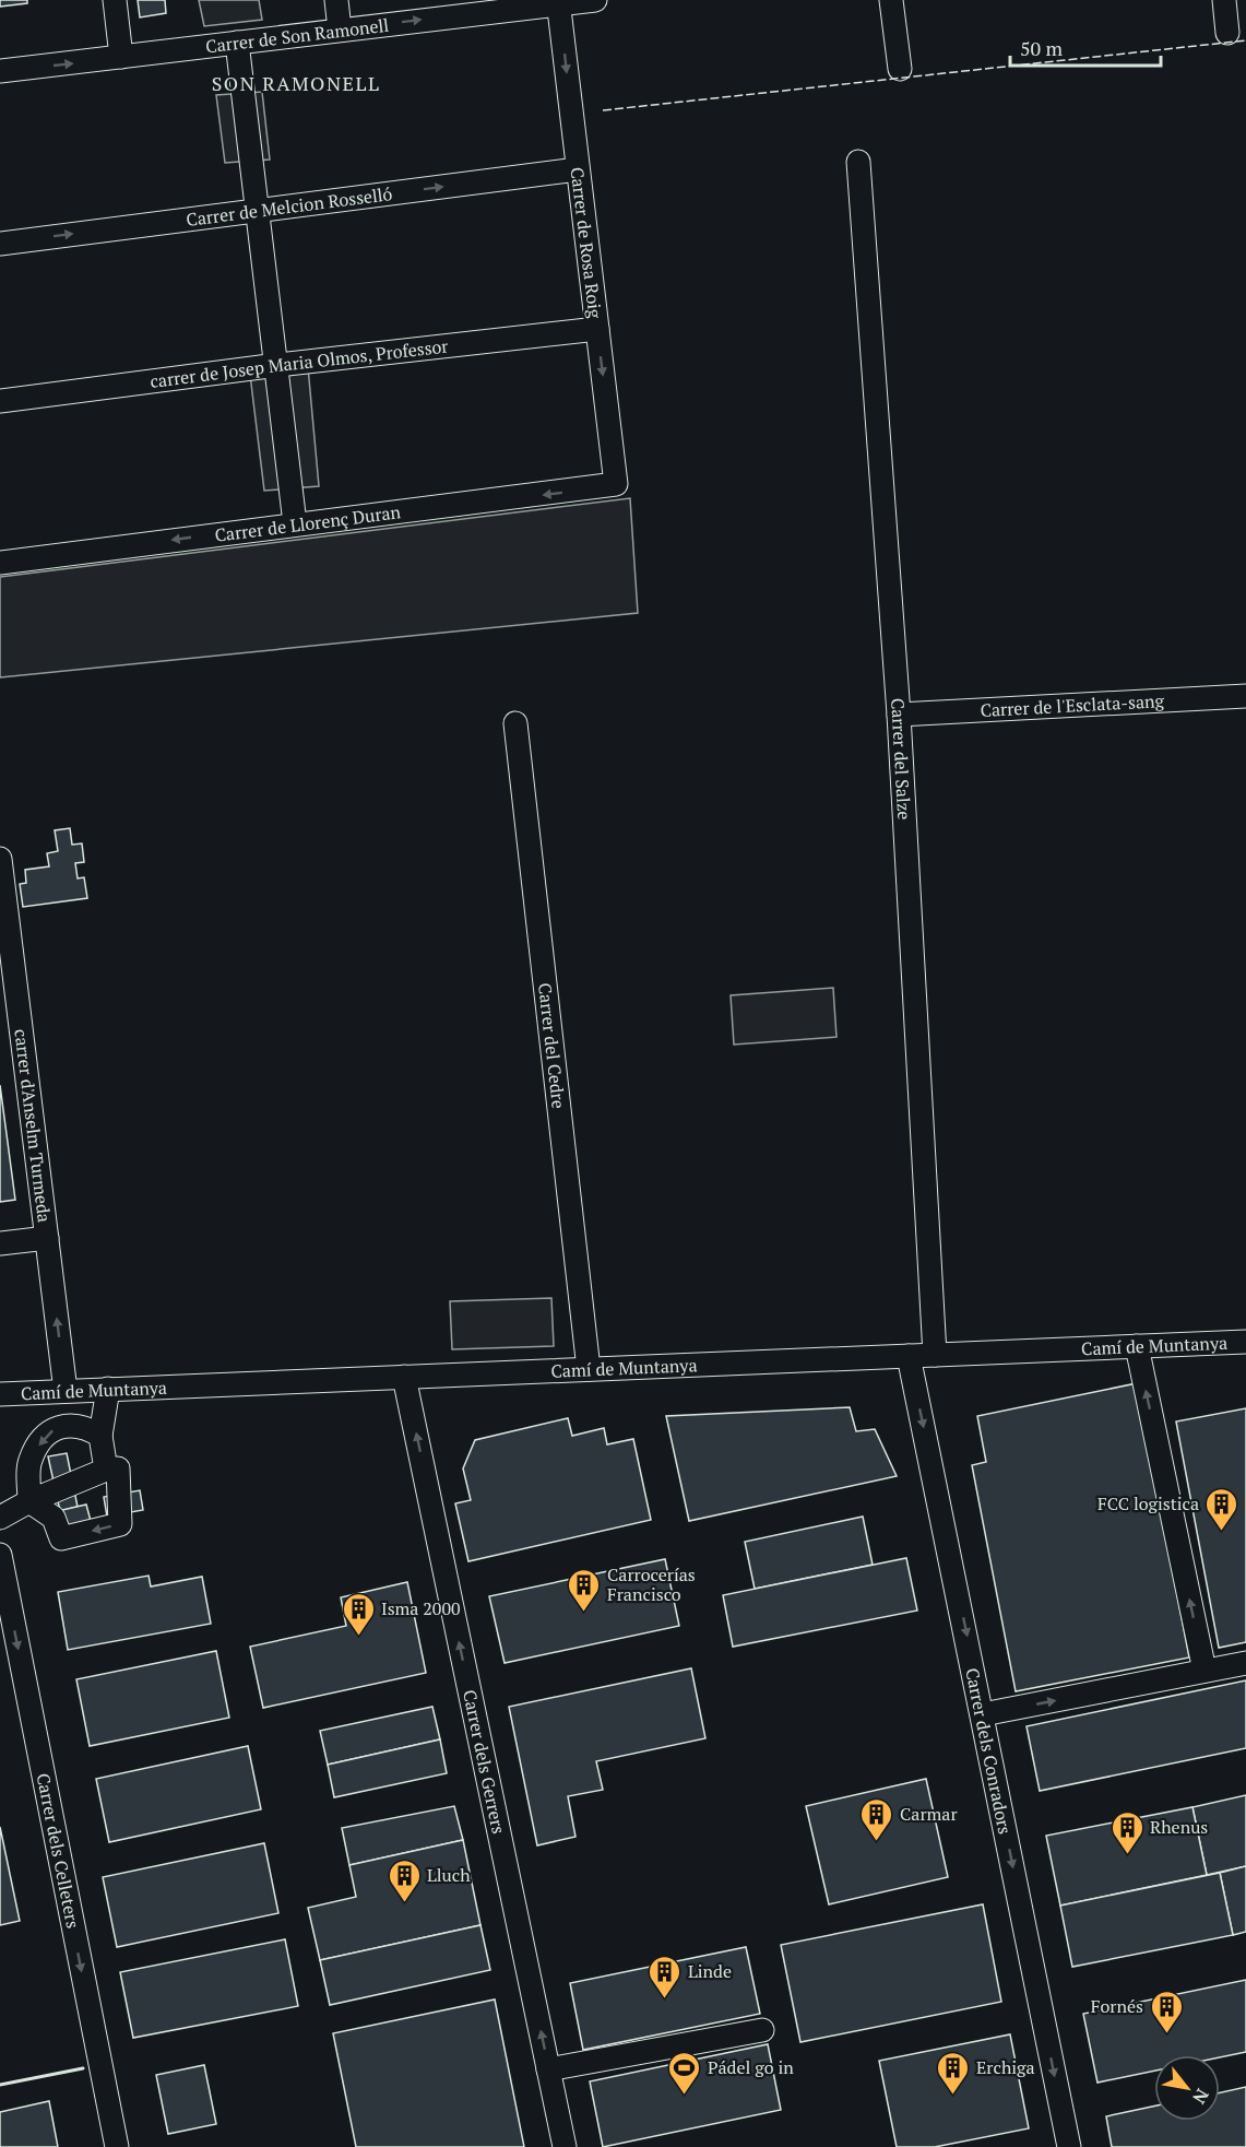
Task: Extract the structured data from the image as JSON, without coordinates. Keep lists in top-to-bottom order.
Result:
{
  "streets": {
    "street": [
      "Carrer de Son Ramonell",
      "Carrer de Melcion Rosselló",
      "Carrer de Rosa Roig",
      "carrer de Josep Maria Olmos, Professor",
      "Carrer de Llorenç Duran",
      "Carrer de l'Esclata-sang",
      "Carrer del Salze",
      "Carrer del Cedre",
      "carrer d'Anselm Turmeda",
      "Camí de Muntanya",
      "Carrer dels Conradors",
      "Carrer dels Gerrers",
      "Carrer dels Celleters"
    ]
  },
  "crossings": [
    ["Carrer de Son Ramonell", "Carrer de Rosa Roig"],
    ["Carrer de Melcion Rosselló", "Carrer de Rosa Roig"],
    ["Carrer de Rosa Roig", "carrer de Josep Maria Olmos, Professor"],
    ["Carrer de Rosa Roig", "Carrer de Llorenç Duran"],
    ["Carrer de l'Esclata-sang", "Carrer del Salze"],
    ["Carrer del Salze", "Camí de Muntanya"],
    ["Carrer del Cedre", "Camí de Muntanya"],
    ["carrer d'Anselm Turmeda", "Camí de Muntanya"],
    ["Camí de Muntanya", "Carrer dels Conradors"],
    ["Camí de Muntanya", "Carrer dels Gerrers"]
  ],
  "one_way": [
    "Carrer de Son Ramonell",
    "Carrer de Melcion Rosselló",
    "Carrer de Rosa Roig",
    "Carrer de Llorenç Duran",
    "Carrer dels Conradors",
    "Carrer dels Gerrers",
    "Carrer dels Celleters"
  ],
  "districts": ["SON RAMONELL"],
  "places": {
    "building": [
      "FCC logistica",
      "Carrocerías Francisco",
      "Isma 2000",
      "Carmar",
      "Rhenus",
      "Lluch",
      "Linde",
      "Fornés",
      "Erchiga"
    ],
    "sports": ["Pádel go in"]
  },
  "scale_bar": "50 m",
  "north": "bottom right"
}
